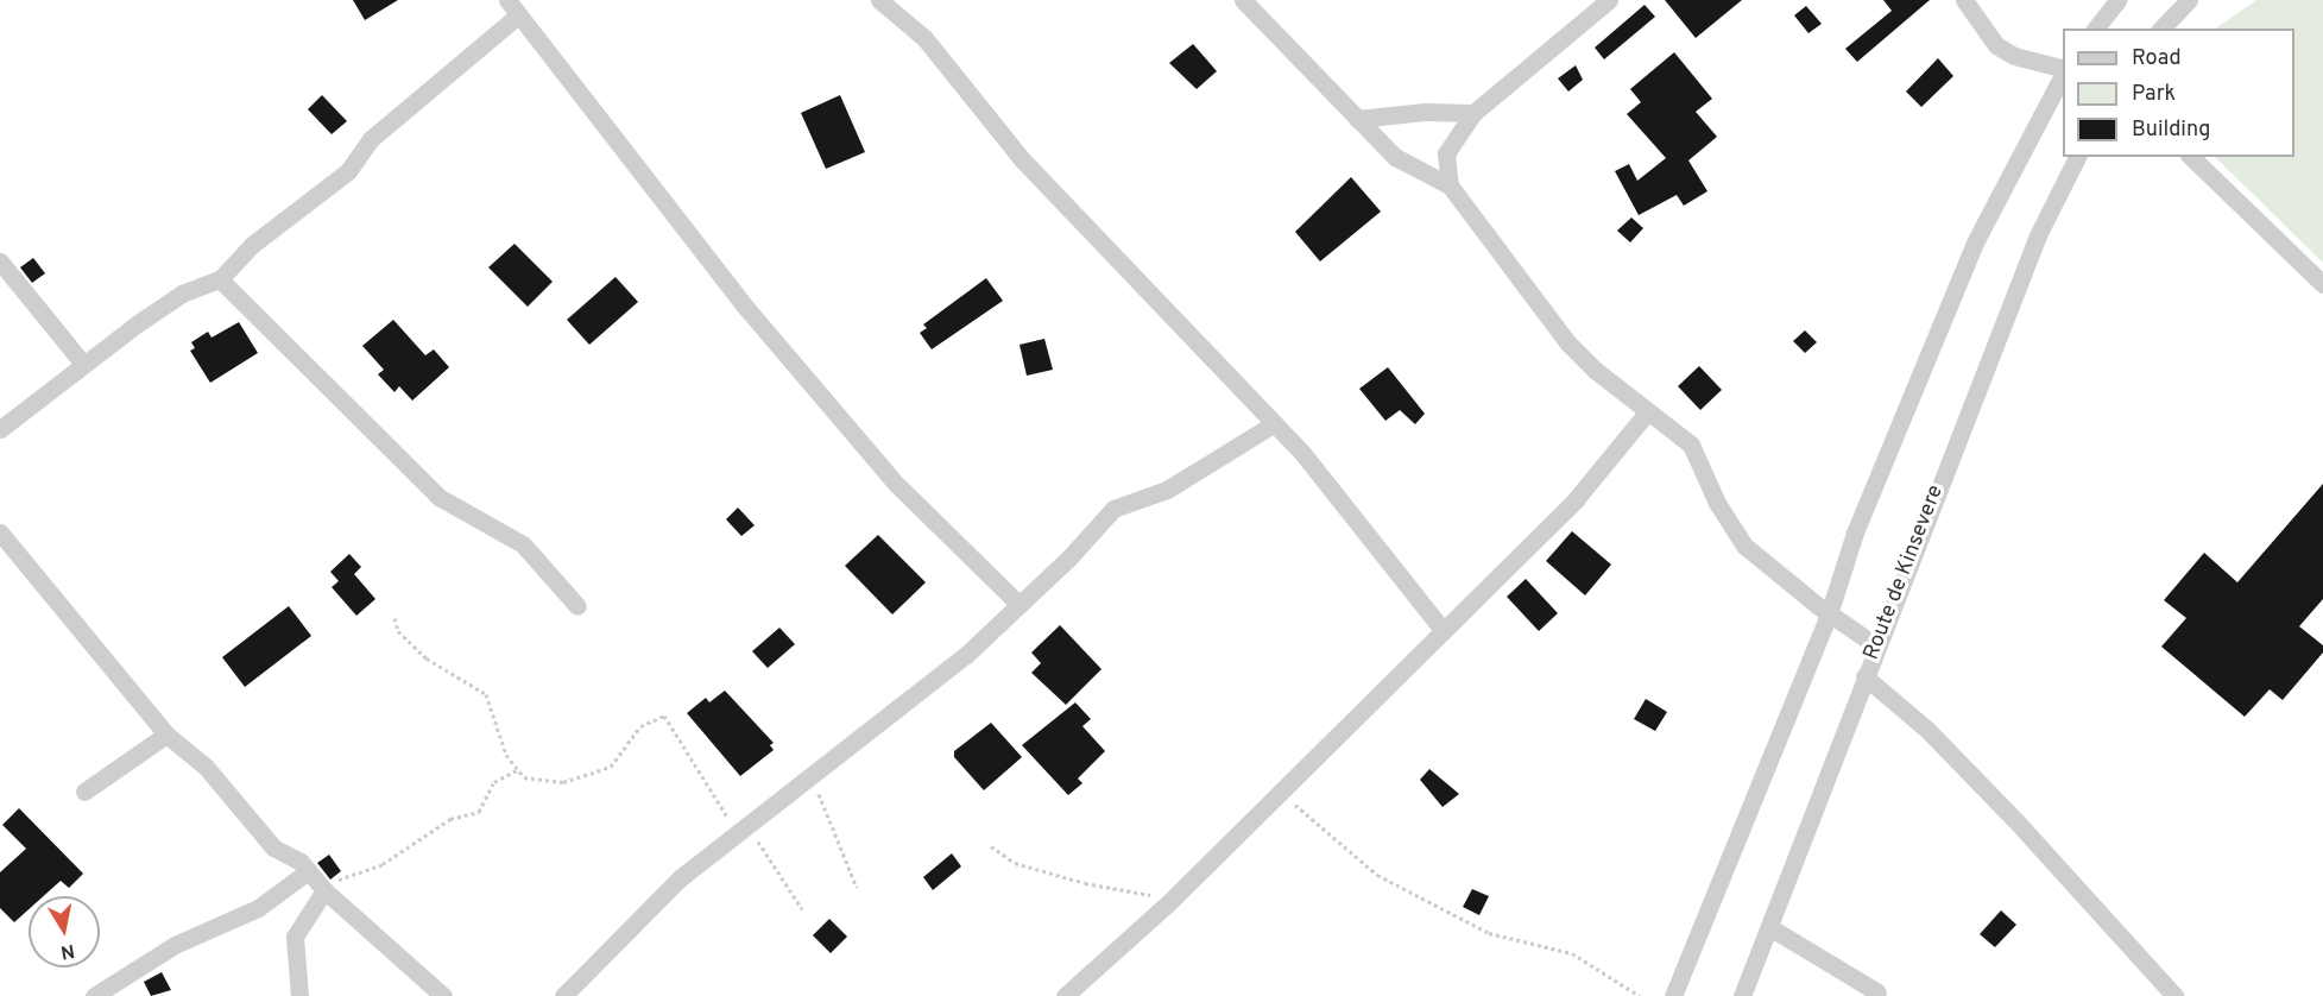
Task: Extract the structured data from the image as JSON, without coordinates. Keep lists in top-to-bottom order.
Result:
{
  "streets": {
    "street": ["Route de Kinsevere"]
  },
  "legend": ["Road", "Park", "Building"],
  "north": "bottom"
}
